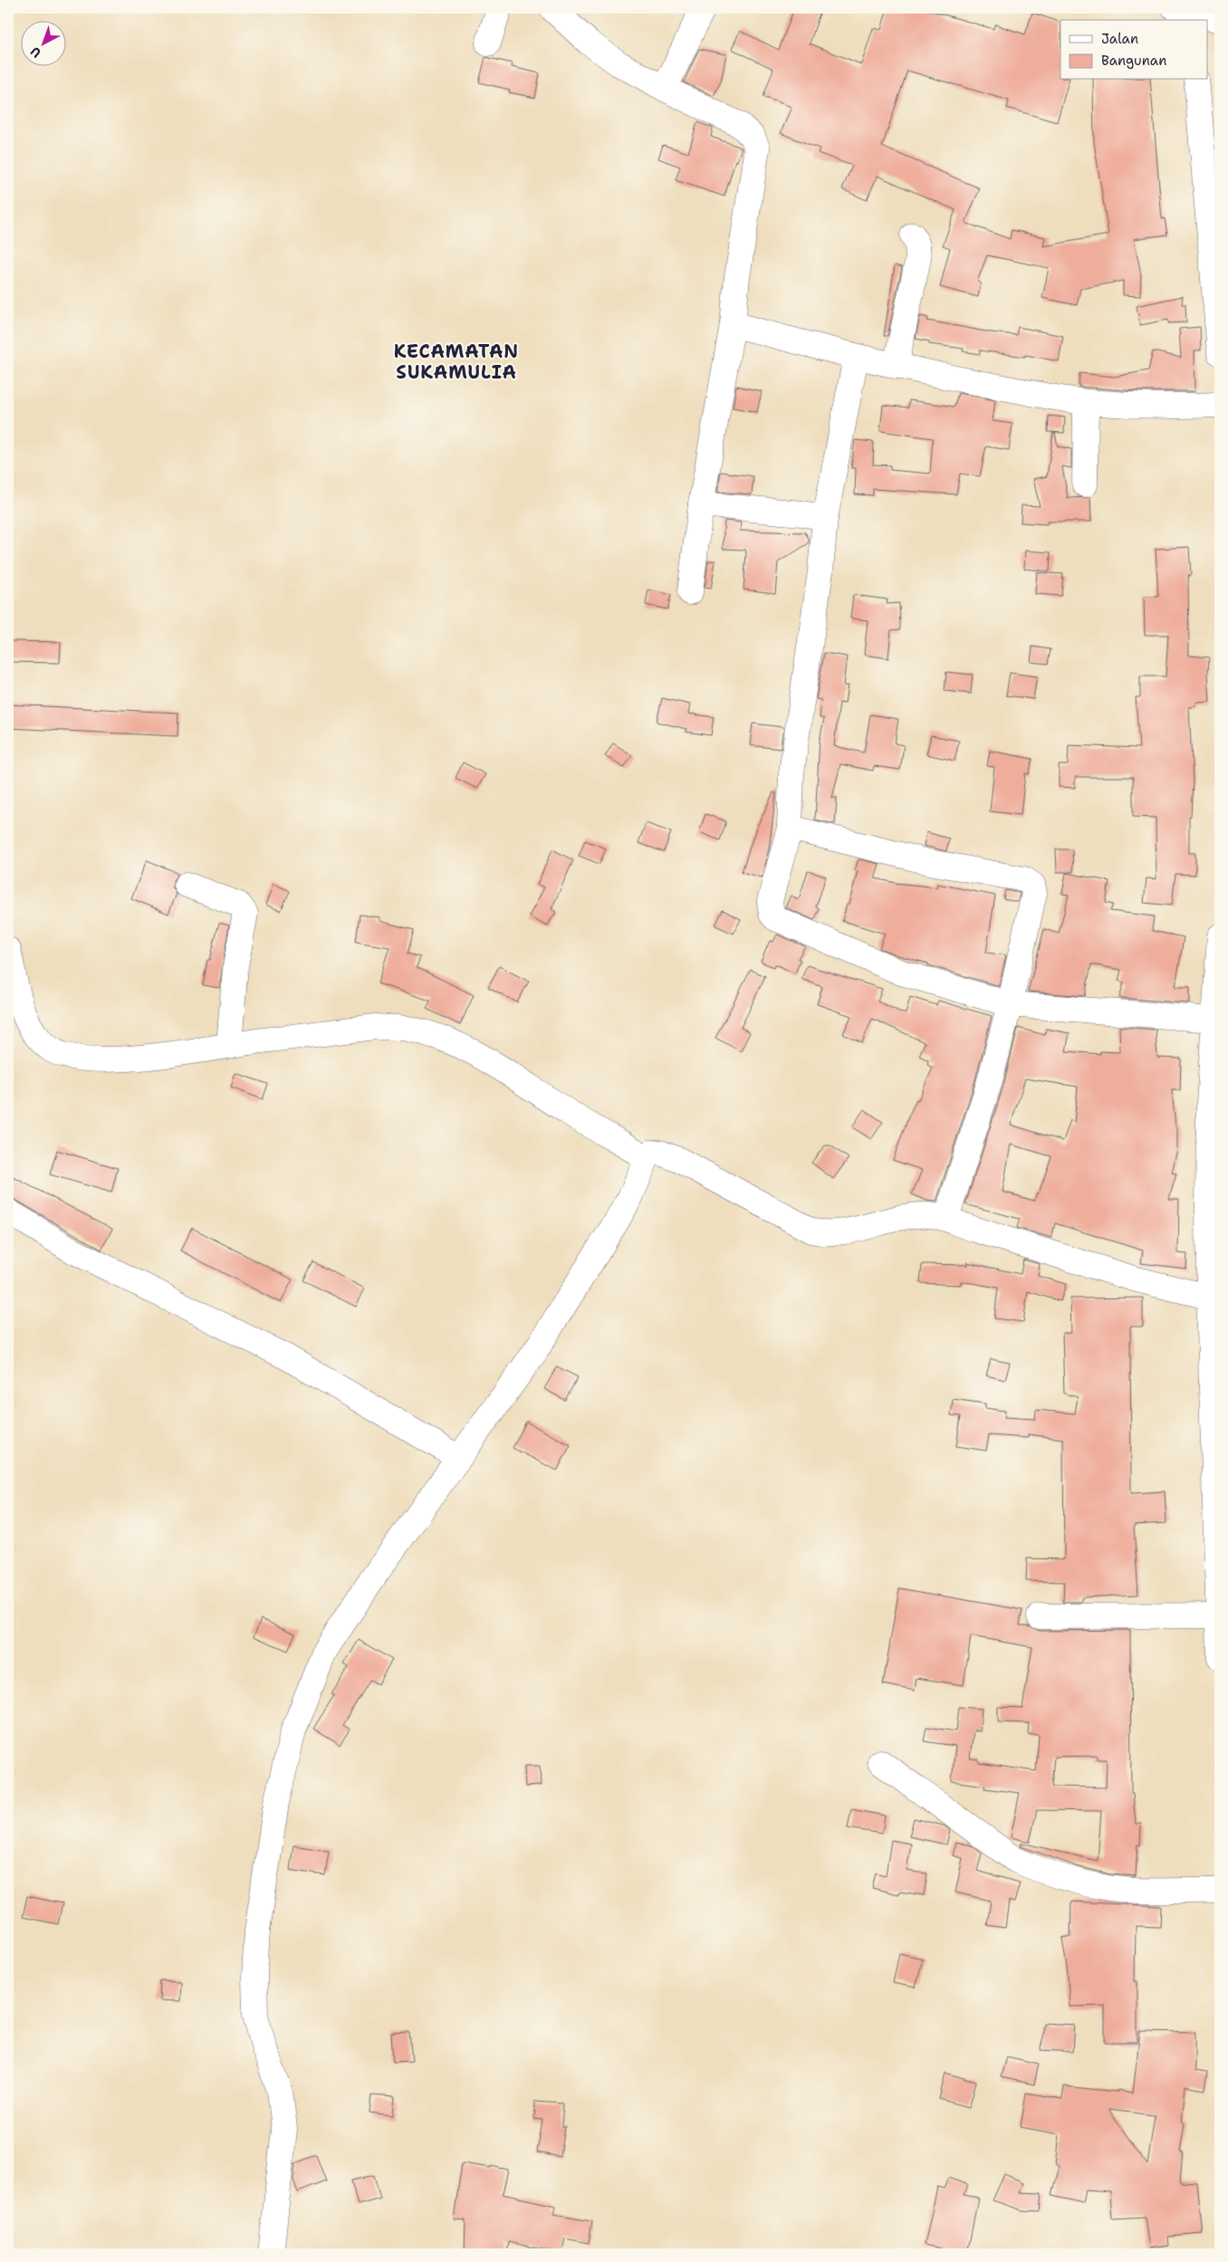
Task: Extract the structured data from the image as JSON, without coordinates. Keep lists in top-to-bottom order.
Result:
{
  "districts": ["KECAMATAN SUKAMULIA"],
  "legend": ["Jalan", "Bangunan"],
  "north": "bottom left"
}
